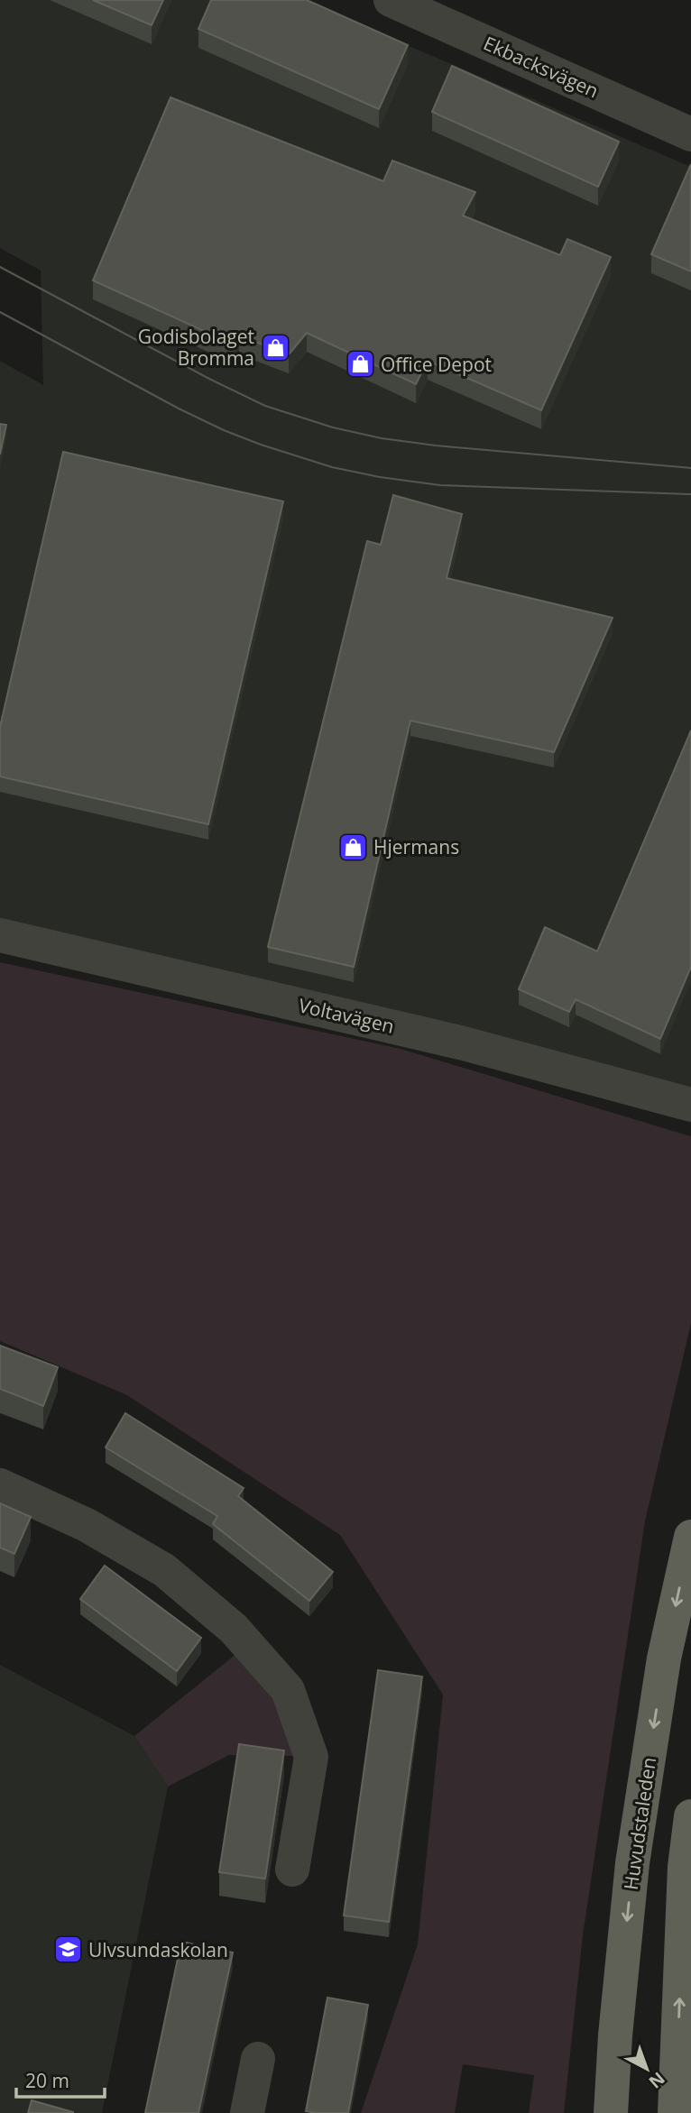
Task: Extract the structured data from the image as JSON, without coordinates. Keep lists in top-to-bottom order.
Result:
{
  "streets": {
    "main road": ["Huvudstaleden"],
    "street": ["Ekbacksvägen", "Voltavägen"]
  },
  "places": {
    "shop": ["Godisbolaget Bromma", "Office Depot", "Hjermans"],
    "school or university": ["Ulvsundaskolan"]
  },
  "scale_bar": "20 m",
  "north": "bottom right"
}
